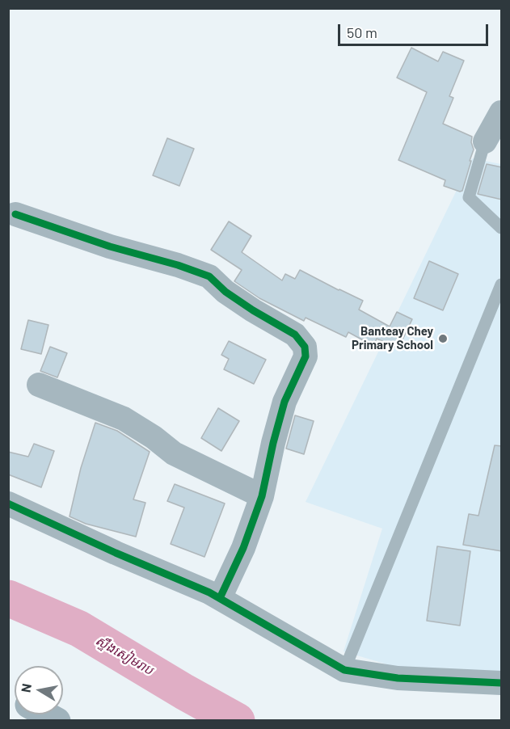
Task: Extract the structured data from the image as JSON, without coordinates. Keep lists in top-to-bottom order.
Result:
{
  "water": ["ស្ទឹងសៀមរាប"],
  "places": ["Banteay Chey Primary School"],
  "scale_bar": "50 m",
  "north": "left"
}
